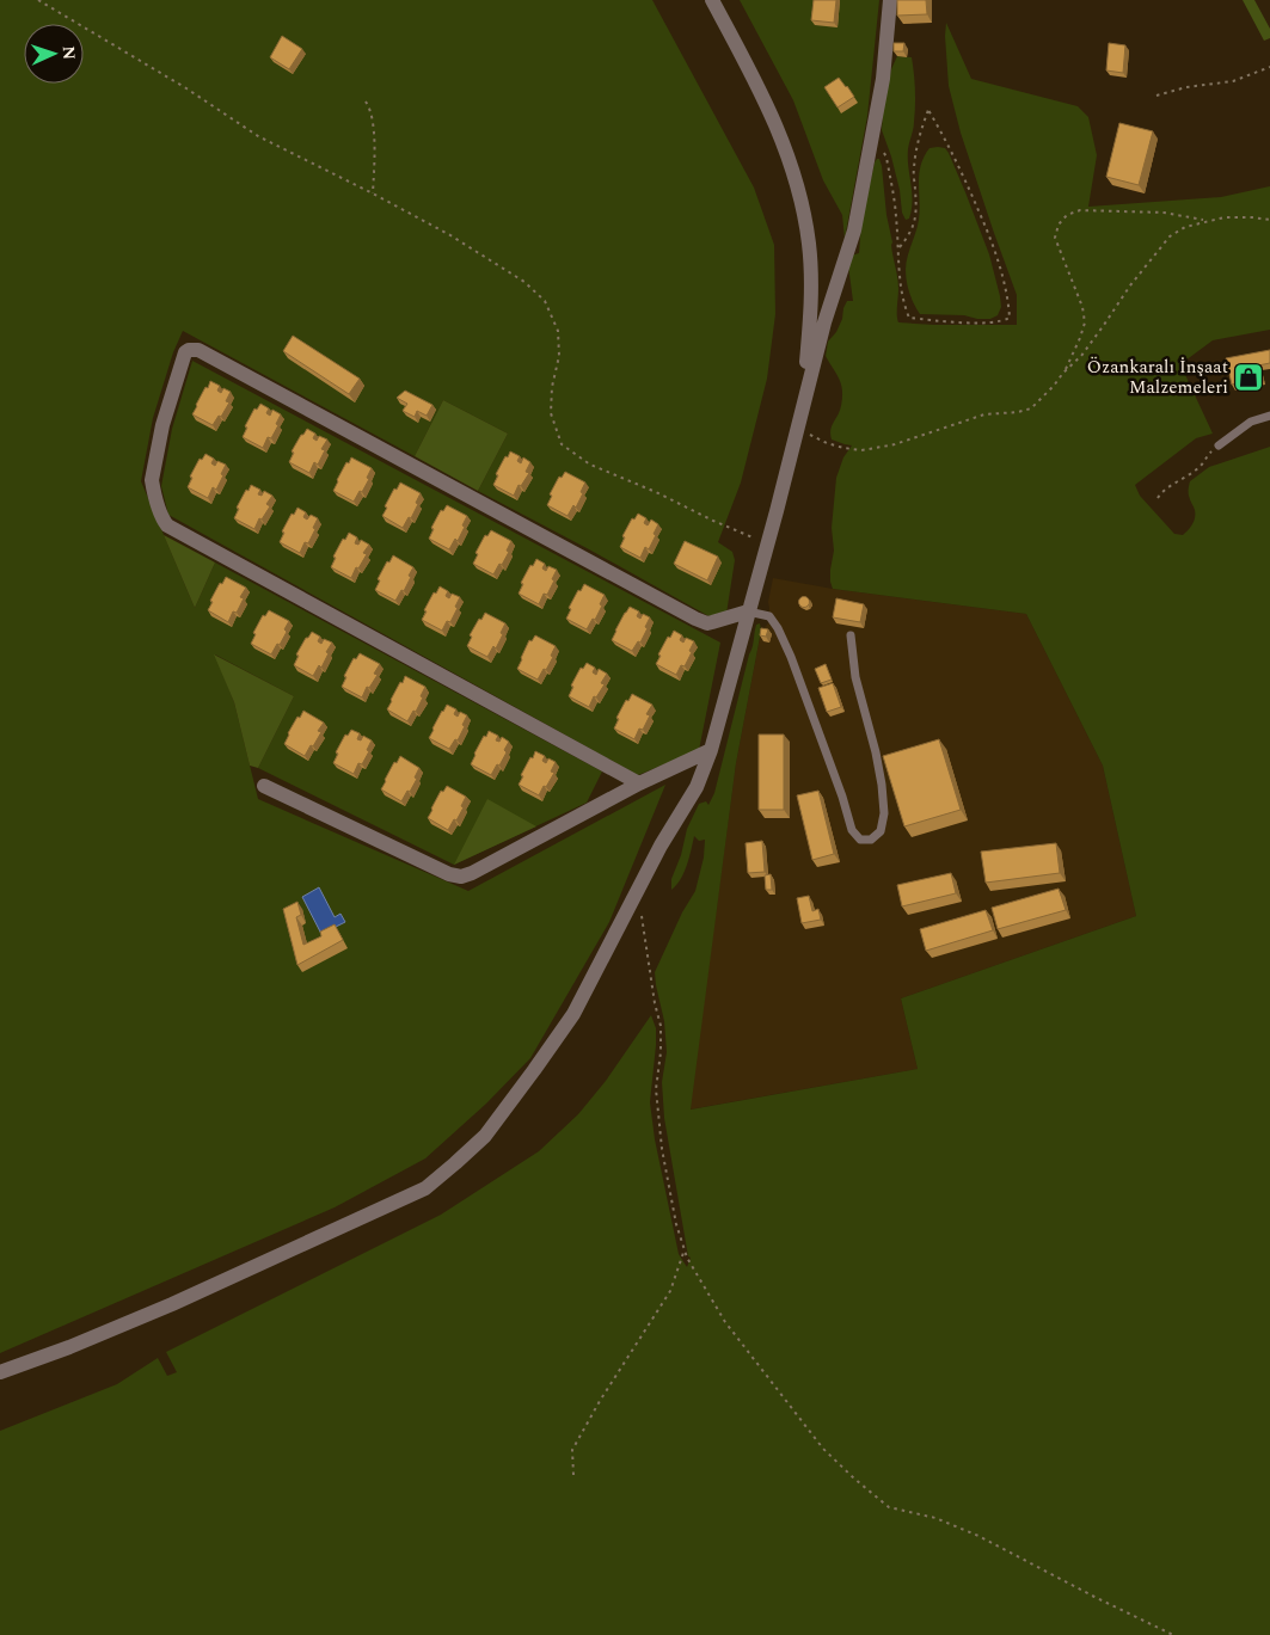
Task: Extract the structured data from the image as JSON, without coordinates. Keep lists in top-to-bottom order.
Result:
{
  "places": {
    "shop": ["Özankaralı İnşaat Malzemeleri"]
  },
  "north": "right"
}
